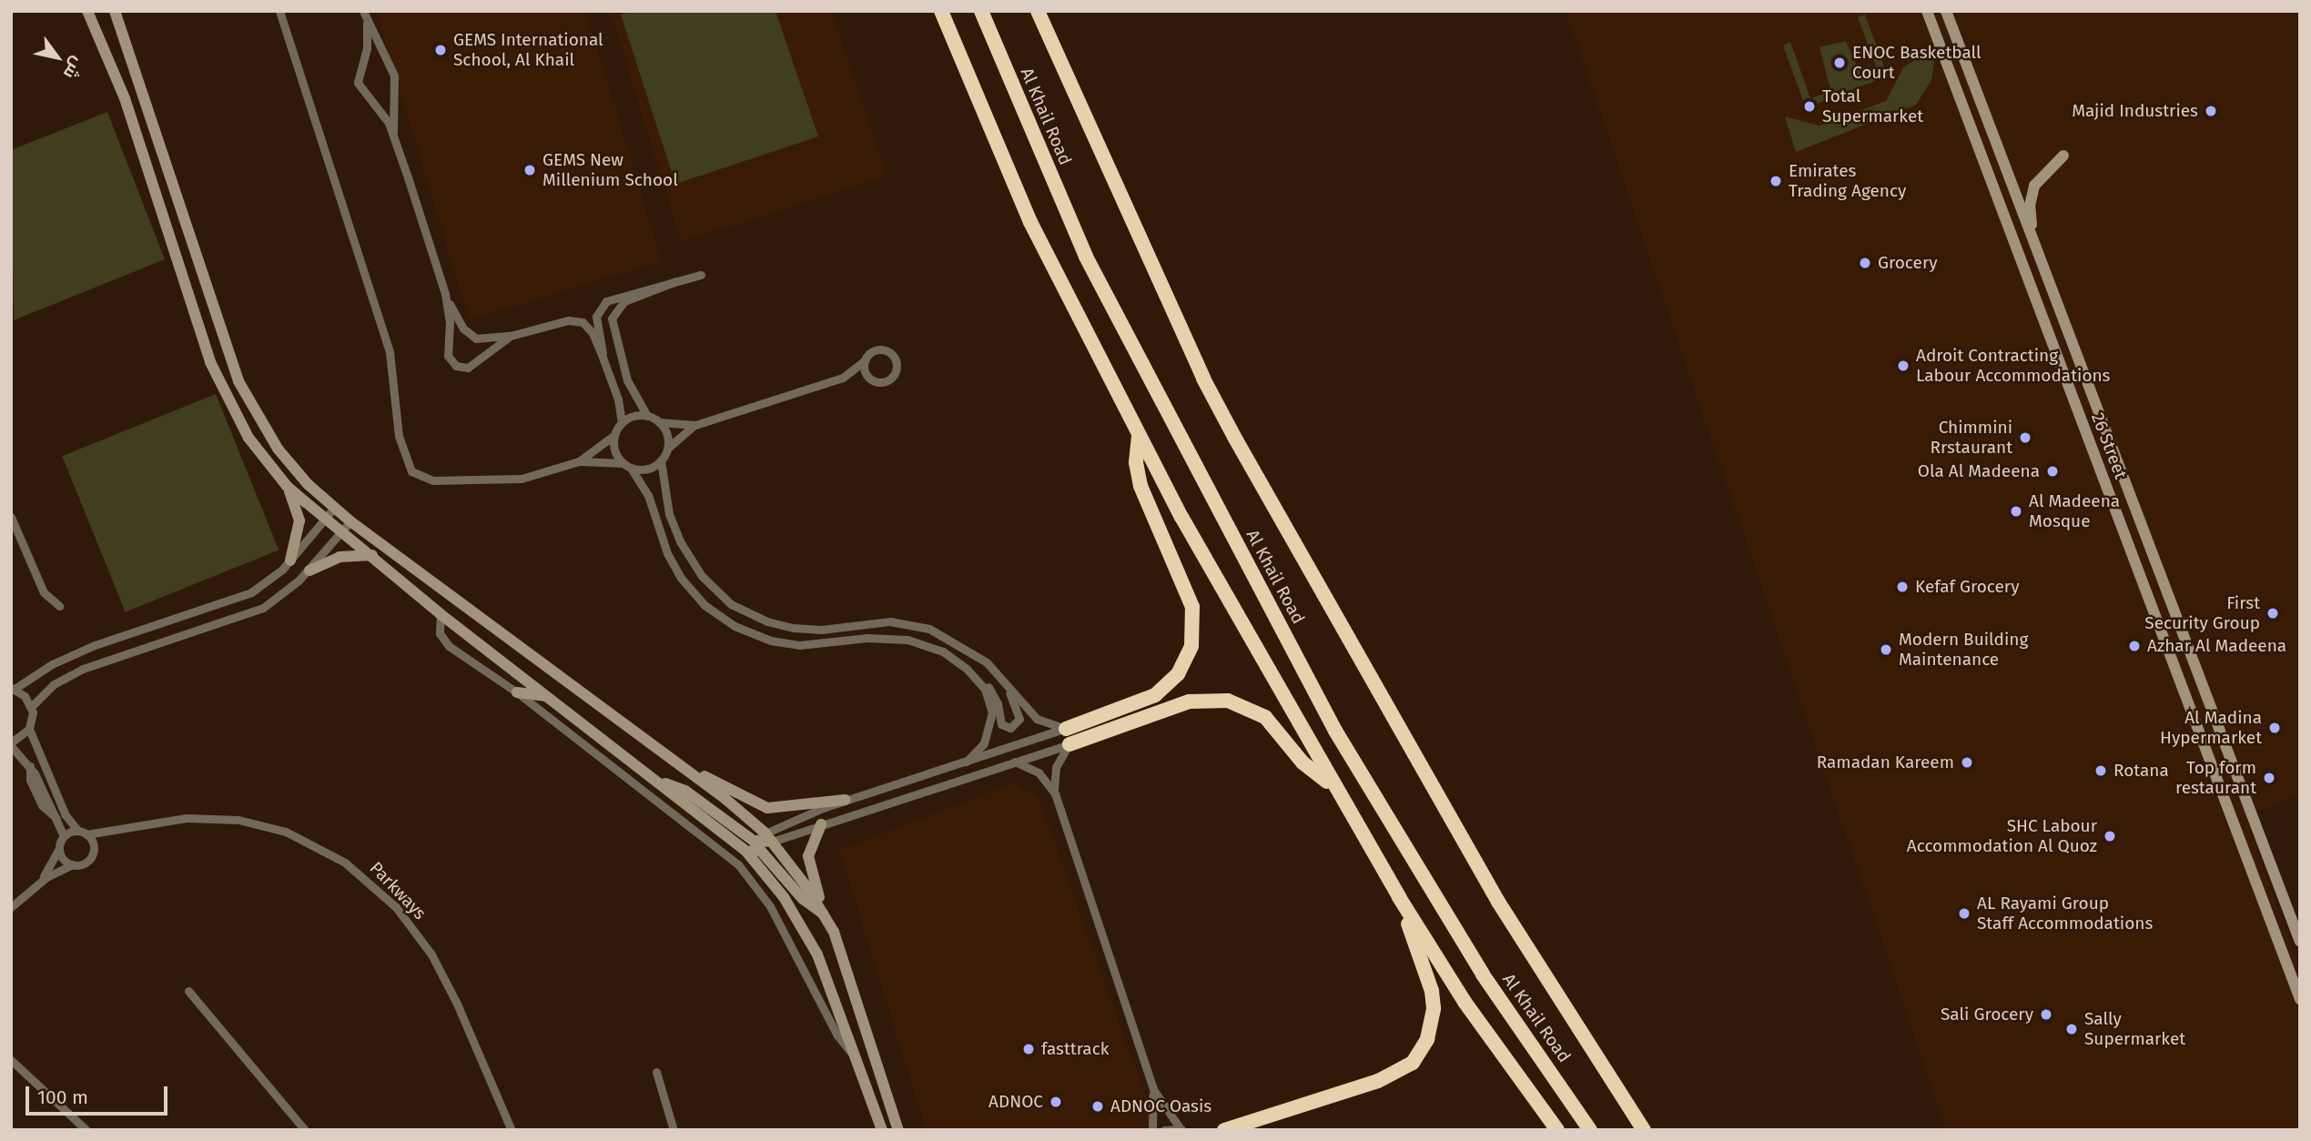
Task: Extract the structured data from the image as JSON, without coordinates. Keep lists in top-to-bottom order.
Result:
{
  "streets": {
    "highway": ["Al Khail Road"],
    "street": ["26 Street", "Parkways"]
  },
  "places": [
    "GEMS International School, Al Khail",
    "ENOC Basketball Court",
    "Total Supermarket",
    "Majid Industries",
    "GEMS New Millenium School",
    "Emirates Trading Agency",
    "Grocery",
    "Adroit Contracting Labour Accommodations",
    "Chimmini Rrstaurant",
    "Ola Al Madeena",
    "Al Madeena Mosque",
    "Kefaf Grocery",
    "First Security Group",
    "Azhar Al Madeena",
    "Modern Building Maintenance",
    "Al Madina Hypermarket",
    "Ramadan Kareem",
    "Rotana",
    "Top form restaurant",
    "SHC Labour Accommodation Al Quoz",
    "AL Rayami Group Staff Accommodations",
    "Sali Grocery",
    "Sally Supermarket",
    "fasttrack",
    "ADNOC",
    "ADNOC Oasis"
  ],
  "scale_bar": "100 m",
  "north": "bottom right"
}
